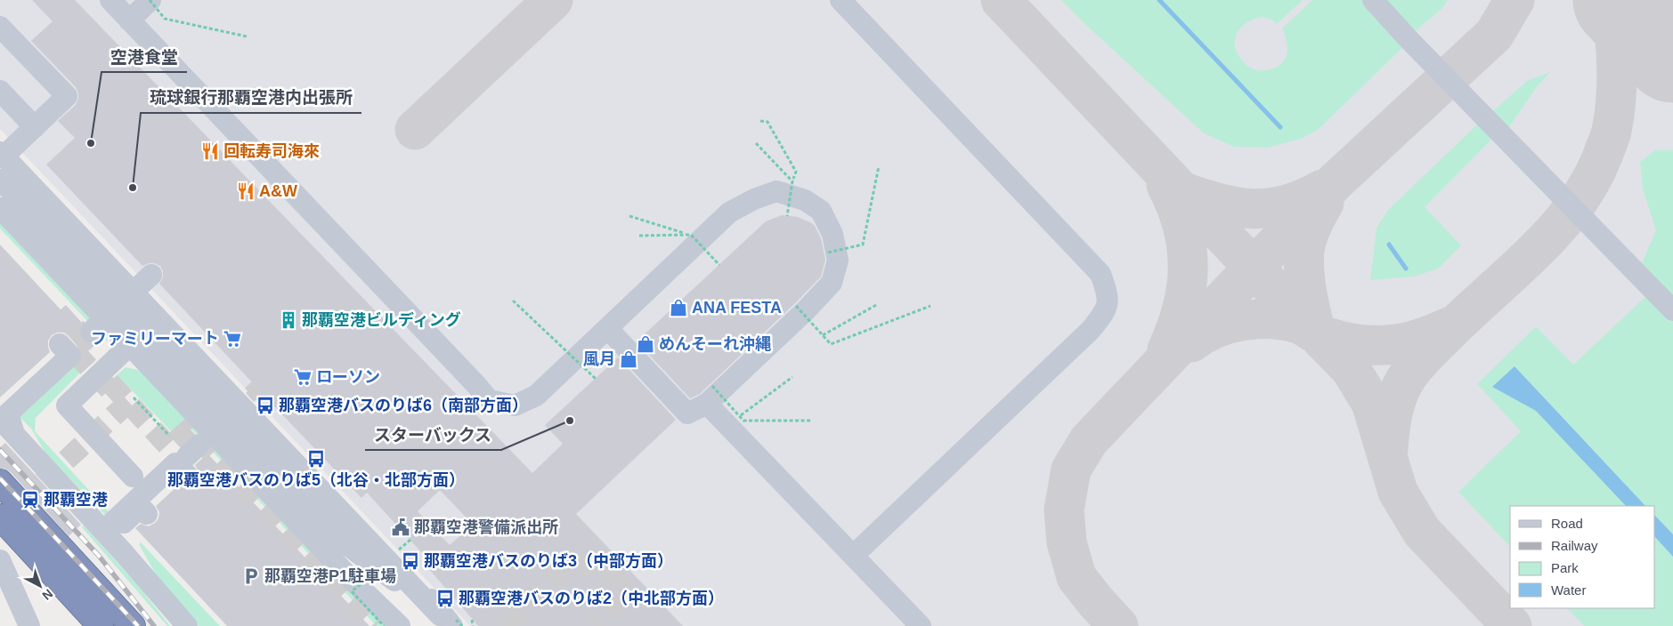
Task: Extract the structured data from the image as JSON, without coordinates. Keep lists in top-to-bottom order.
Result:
{
  "places": {
    "other": ["空港食堂", "琉球銀行那覇空港内出張所", "スターバックス"],
    "restaurant": ["回転寿司海來", "A&W"],
    "shop": ["ANA FESTA", "めんそーれ沖縄", "風月"],
    "building": ["那覇空港ビルディング"],
    "supermarket": ["ファミリーマート", "ローソン"],
    "bus stop": [
      "那覇空港バスのりば6（南部方面）",
      "那覇空港バスのりば5（北谷・北部方面）",
      "那覇空港バスのりば3（中部方面）",
      "那覇空港バスのりば2（中北部方面）"
    ],
    "station": ["那覇空港"],
    "public building": ["那覇空港警備派出所"],
    "parking": ["那覇空港P1駐車場"]
  },
  "legend": [
    "Road",
    "Railway",
    "Park",
    "Water"
  ],
  "north": "bottom right"
}
